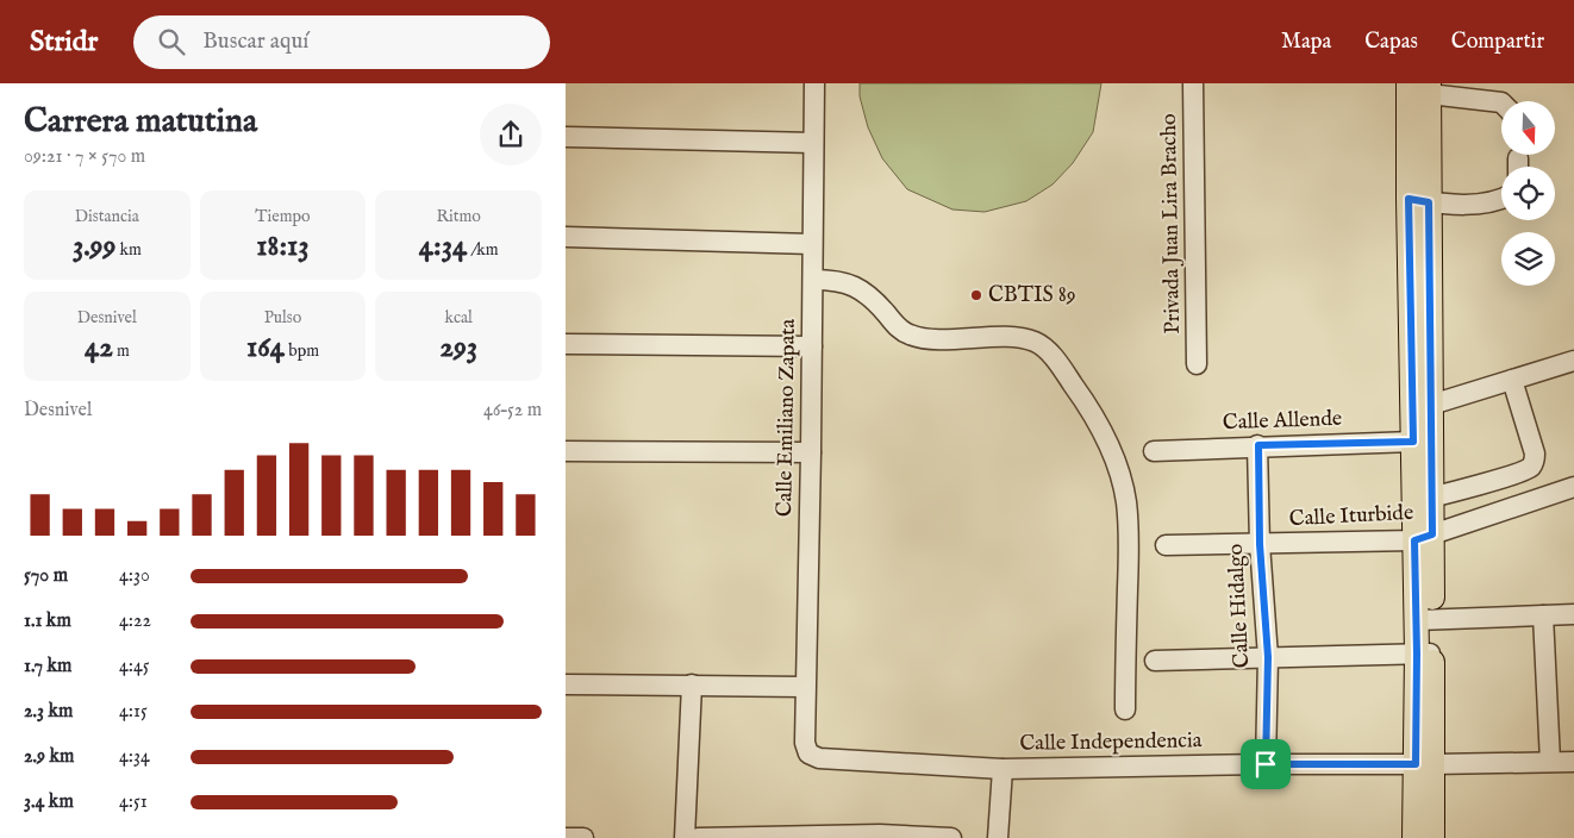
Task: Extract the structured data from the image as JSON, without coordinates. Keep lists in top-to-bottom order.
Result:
{
  "streets": {
    "street": [
      "Privada Juan Lira Bracho",
      "Calle Emiliano Zapata",
      "Calle Allende",
      "Calle Iturbide",
      "Calle Hidalgo",
      "Calle Independencia"
    ]
  },
  "crossings": [
    ["Calle Emiliano Zapata", "Calle Independencia"],
    ["Calle Allende", "Calle Hidalgo"],
    ["Calle Iturbide", "Calle Hidalgo"],
    ["Calle Hidalgo", "Calle Independencia"]
  ],
  "places": ["CBTIS 89"],
  "north": "bottom",
  "page": {
    "header": "Stridr",
    "search": "Buscar aquí",
    "nav": ["Mapa", "Capas", "Compartir"],
    "heading": ["Carrera matutina", "09:21 · 7 × 570 m"],
    "stats": [
      ["Distancia", "3.99 km"],
      ["Tiempo", "18:13"],
      ["Ritmo", "4:34 /km"],
      ["Desnivel", "42 m"],
      ["Pulso", "164 bpm"],
      ["kcal", "293"]
    ],
    "chart": ["Desnivel", "46–52 m"],
    "list": [
      {
        "name": "570 m",
        "note": "4:30"
      },
      {
        "name": "1.1 km",
        "note": "4:22"
      },
      {
        "name": "1.7 km",
        "note": "4:45"
      },
      {
        "name": "2.3 km",
        "note": "4:15"
      },
      {
        "name": "2.9 km",
        "note": "4:34"
      },
      {
        "name": "3.4 km",
        "note": "4:51"
      }
    ]
  }
}
